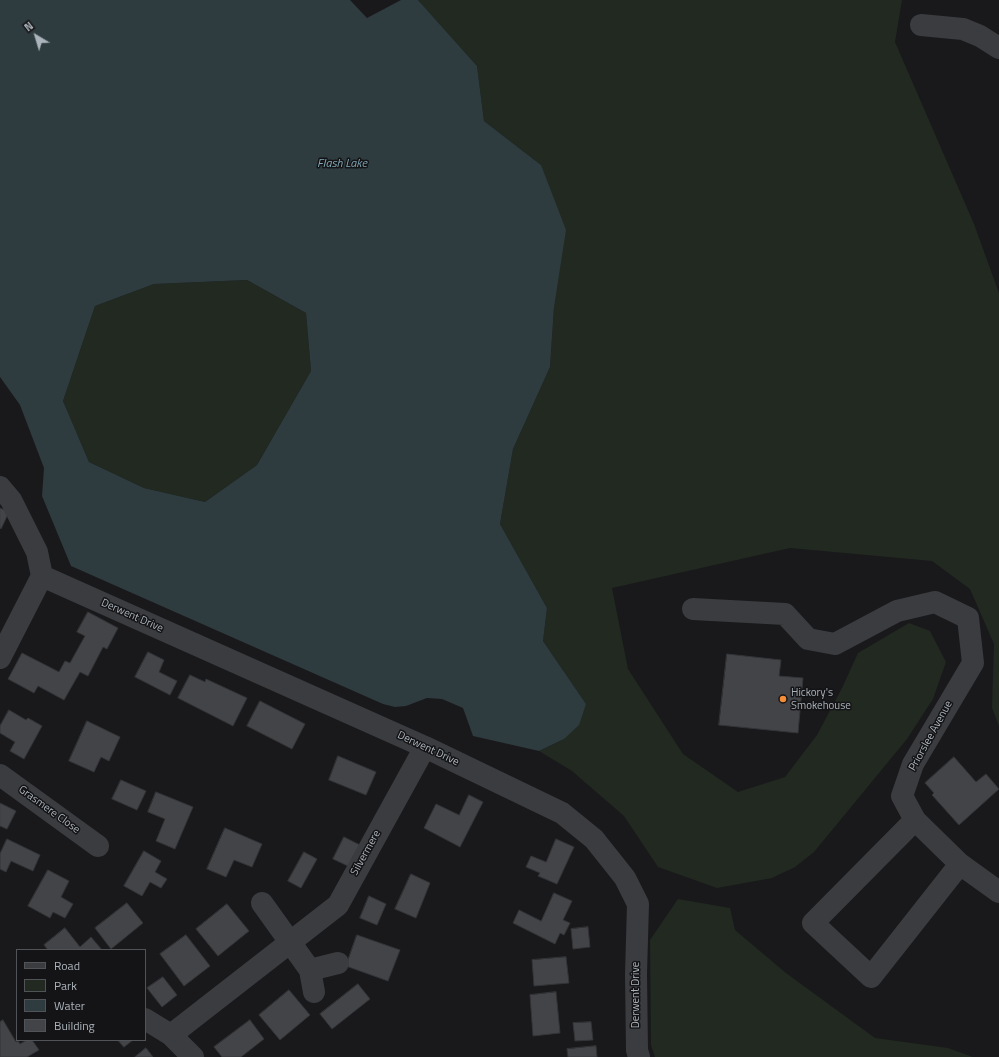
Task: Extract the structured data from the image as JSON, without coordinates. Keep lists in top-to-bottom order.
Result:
{
  "streets": {
    "street": [
      "Derwent Drive",
      "Priorslee Avenue",
      "Grasmere Close",
      "Silvermere"
    ]
  },
  "crossings": [
    ["Derwent Drive", "Silvermere"]
  ],
  "water": ["Flash Lake"],
  "places": ["Hickory's Smokehouse"],
  "legend": [
    "Road",
    "Park",
    "Water",
    "Building"
  ],
  "north": "top left"
}
